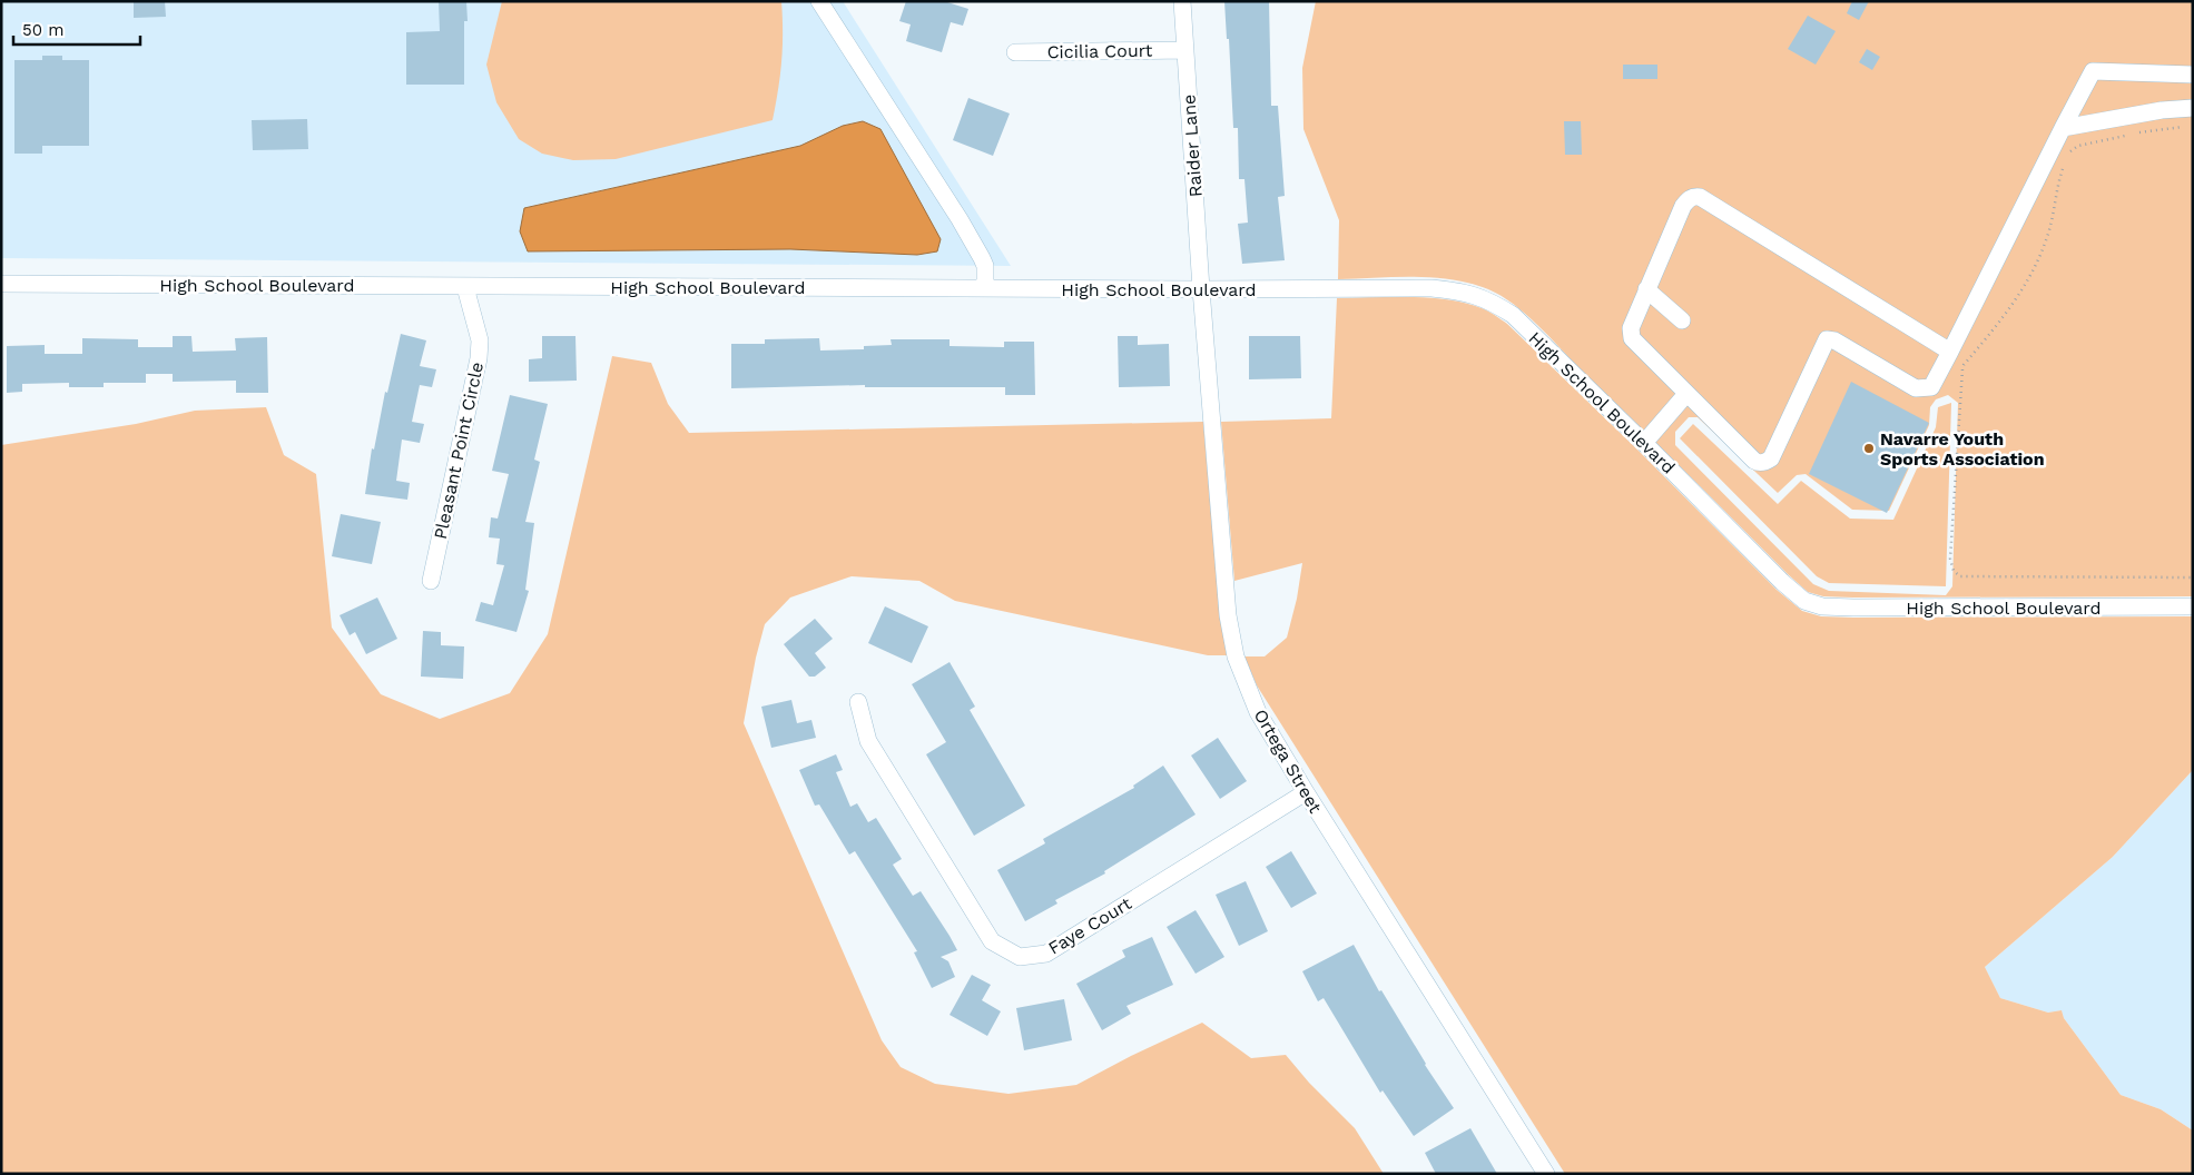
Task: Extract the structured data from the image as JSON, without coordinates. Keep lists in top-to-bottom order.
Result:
{
  "streets": {
    "street": [
      "Cicilia Court",
      "Raider Lane",
      "High School Boulevard",
      "Pleasant Point Circle",
      "Ortega Street",
      "Faye Court"
    ]
  },
  "crossings": [
    ["Cicilia Court", "Raider Lane"],
    ["Raider Lane", "High School Boulevard"],
    ["Raider Lane", "Ortega Street"],
    ["High School Boulevard", "Pleasant Point Circle"],
    ["High School Boulevard", "Ortega Street"],
    ["Ortega Street", "Faye Court"]
  ],
  "places": ["Navarre Youth Sports Association"],
  "scale_bar": "50 m"
}
